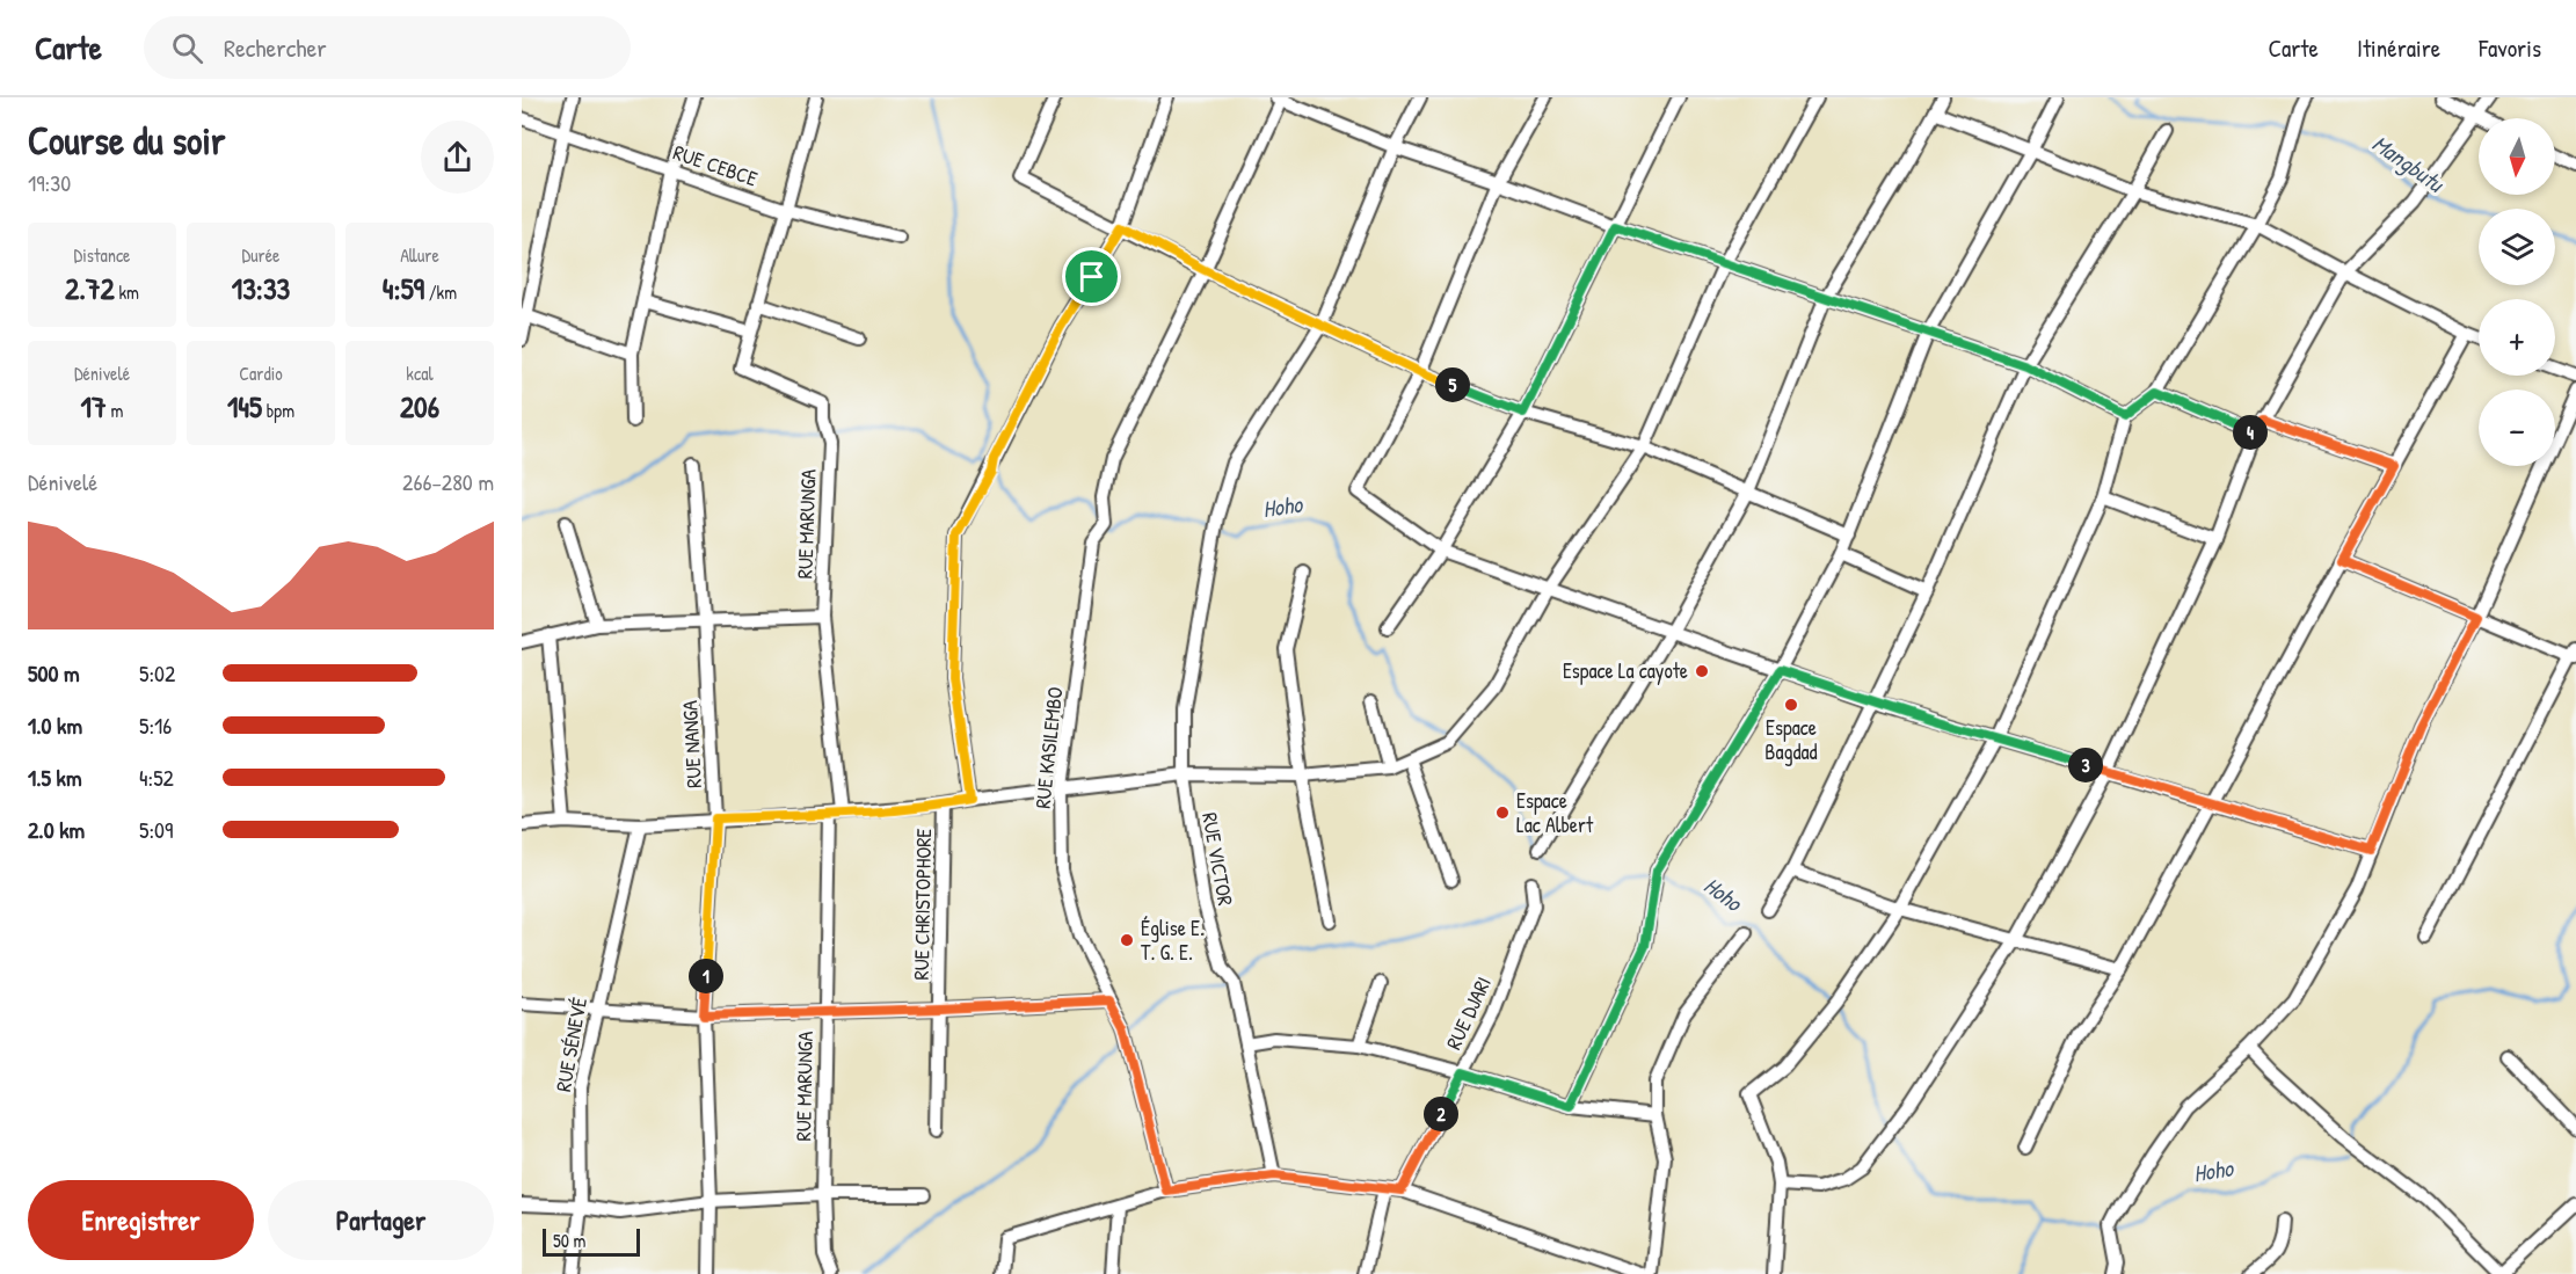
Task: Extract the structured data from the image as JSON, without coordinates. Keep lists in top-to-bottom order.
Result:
{
  "streets": {
    "street": [
      "RUE CEBCE",
      "RUE MARUNGA",
      "RUE NANGA",
      "RUE KASILEMBO",
      "RUE VICTOR",
      "RUE CHRISTOPHORE",
      "RUE DJARI",
      "RUE SÉNEVÉ"
    ]
  },
  "water": ["Mangbutu", "Hoho"],
  "places": [
    "Espace La cayote",
    "Espace Bagdad",
    "Espace Lac Albert",
    "Église E. T. G. E."
  ],
  "scale_bar": "50 m",
  "north": "bottom",
  "page": {
    "header": "Carte",
    "search": "Rechercher",
    "nav": ["Carte", "Itinéraire", "Favoris"],
    "heading": ["Course du soir", "19:30"],
    "map_buttons": ["+", "−"],
    "stats": [
      ["Distance", "2.72 km"],
      ["Durée", "13:33"],
      ["Allure", "4:59 /km"],
      ["Dénivelé", "17 m"],
      ["Cardio", "145 bpm"],
      ["kcal", "206"]
    ],
    "pins": [
      "5",
      "4",
      "3",
      "1",
      "2"
    ],
    "chart": ["Dénivelé", "266–280 m"],
    "list": [
      {
        "name": "500 m",
        "note": "5:02"
      },
      {
        "name": "1.0 km",
        "note": "5:16"
      },
      {
        "name": "1.5 km",
        "note": "4:52"
      },
      {
        "name": "2.0 km",
        "note": "5:09"
      }
    ],
    "buttons": ["Enregistrer", "Partager"],
    "scale": "50 m"
  }
}
